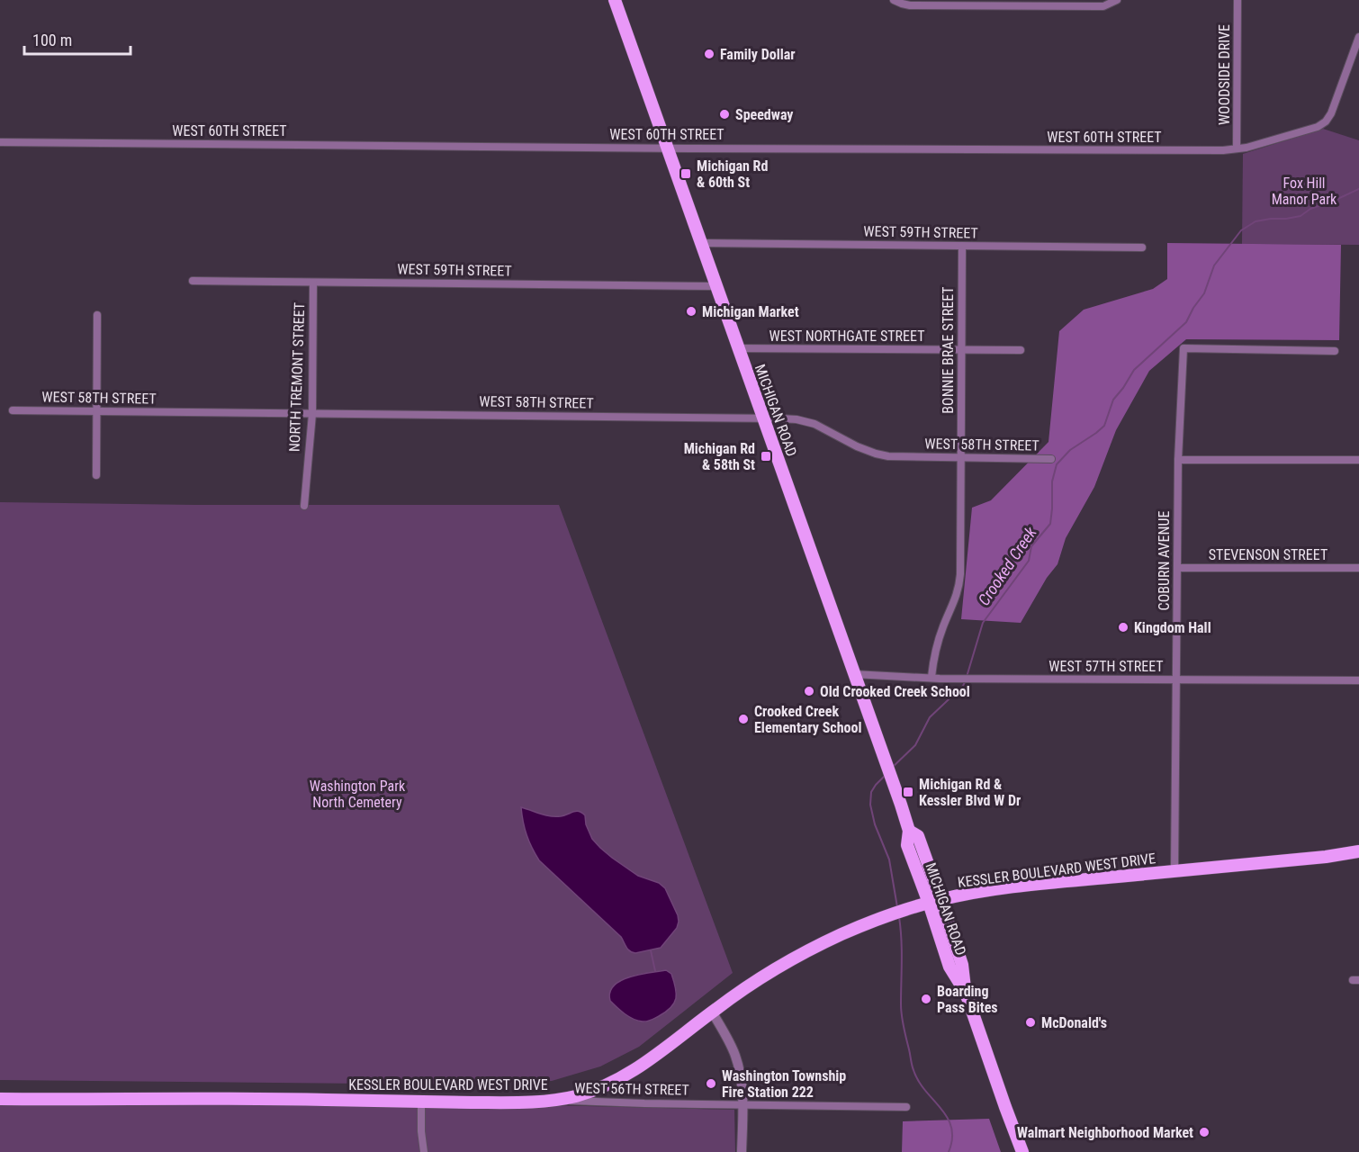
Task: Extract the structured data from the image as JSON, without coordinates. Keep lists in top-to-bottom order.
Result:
{
  "streets": {
    "main road": ["MICHIGAN ROAD", "KESSLER BOULEVARD WEST DRIVE"],
    "street": [
      "WOODSIDE DRIVE",
      "WEST 60TH STREET",
      "WEST 59TH STREET",
      "WEST NORTHGATE STREET",
      "BONNIE BRAE STREET",
      "NORTH TREMONT STREET",
      "WEST 58TH STREET",
      "STEVENSON STREET",
      "COBURN AVENUE",
      "WEST 57TH STREET",
      "WEST 56TH STREET"
    ]
  },
  "crossings": [
    ["WOODSIDE DRIVE", "WEST 60TH STREET"],
    ["WEST 60TH STREET", "MICHIGAN ROAD"],
    ["WEST 59TH STREET", "BONNIE BRAE STREET"],
    ["WEST 59TH STREET", "NORTH TREMONT STREET"],
    ["WEST 59TH STREET", "MICHIGAN ROAD"],
    ["WEST NORTHGATE STREET", "BONNIE BRAE STREET"],
    ["WEST NORTHGATE STREET", "MICHIGAN ROAD"],
    ["BONNIE BRAE STREET", "WEST 58TH STREET"],
    ["BONNIE BRAE STREET", "WEST 57TH STREET"],
    ["NORTH TREMONT STREET", "WEST 58TH STREET"],
    ["WEST 58TH STREET", "MICHIGAN ROAD"],
    ["MICHIGAN ROAD", "WEST 57TH STREET"],
    ["MICHIGAN ROAD", "KESSLER BOULEVARD WEST DRIVE"],
    ["STEVENSON STREET", "COBURN AVENUE"],
    ["COBURN AVENUE", "WEST 57TH STREET"],
    ["COBURN AVENUE", "KESSLER BOULEVARD WEST DRIVE"],
    ["KESSLER BOULEVARD WEST DRIVE", "WEST 56TH STREET"]
  ],
  "water": ["Crooked Creek"],
  "parks": ["Fox Hill Manor Park", "Washington Park North Cemetery"],
  "places": {
    "other": [
      "Family Dollar",
      "Speedway",
      "Michigan Market",
      "Kingdom Hall",
      "Old Crooked Creek School",
      "Crooked Creek Elementary School",
      "Boarding Pass Bites",
      "McDonald's",
      "Washington Township Fire Station 222",
      "Walmart Neighborhood Market"
    ],
    "transit": ["Michigan Rd & 60th St", "Michigan Rd & 58th St", "Michigan Rd & Kessler Blvd W Dr"]
  },
  "scale_bar": "100 m"
}
